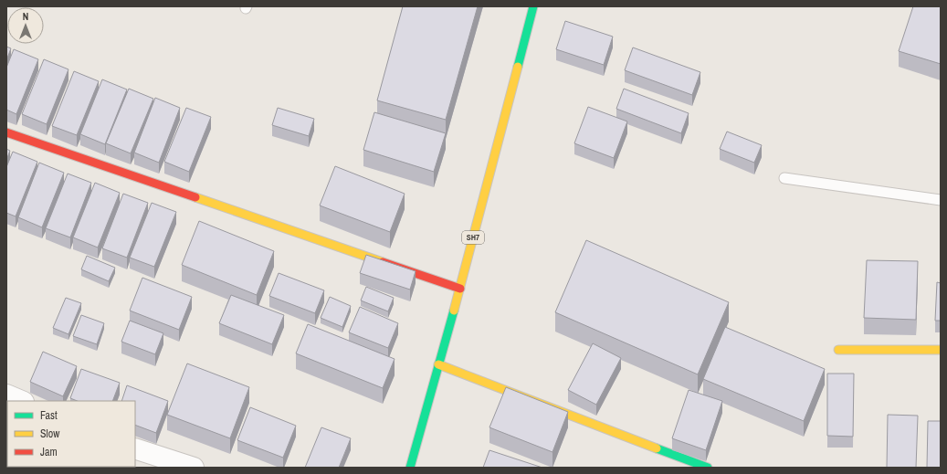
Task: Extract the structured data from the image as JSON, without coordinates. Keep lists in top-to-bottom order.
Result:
{
  "streets": {
    "street": ["SH7"]
  },
  "legend": ["Fast", "Slow", "Jam"],
  "north": "top"
}
